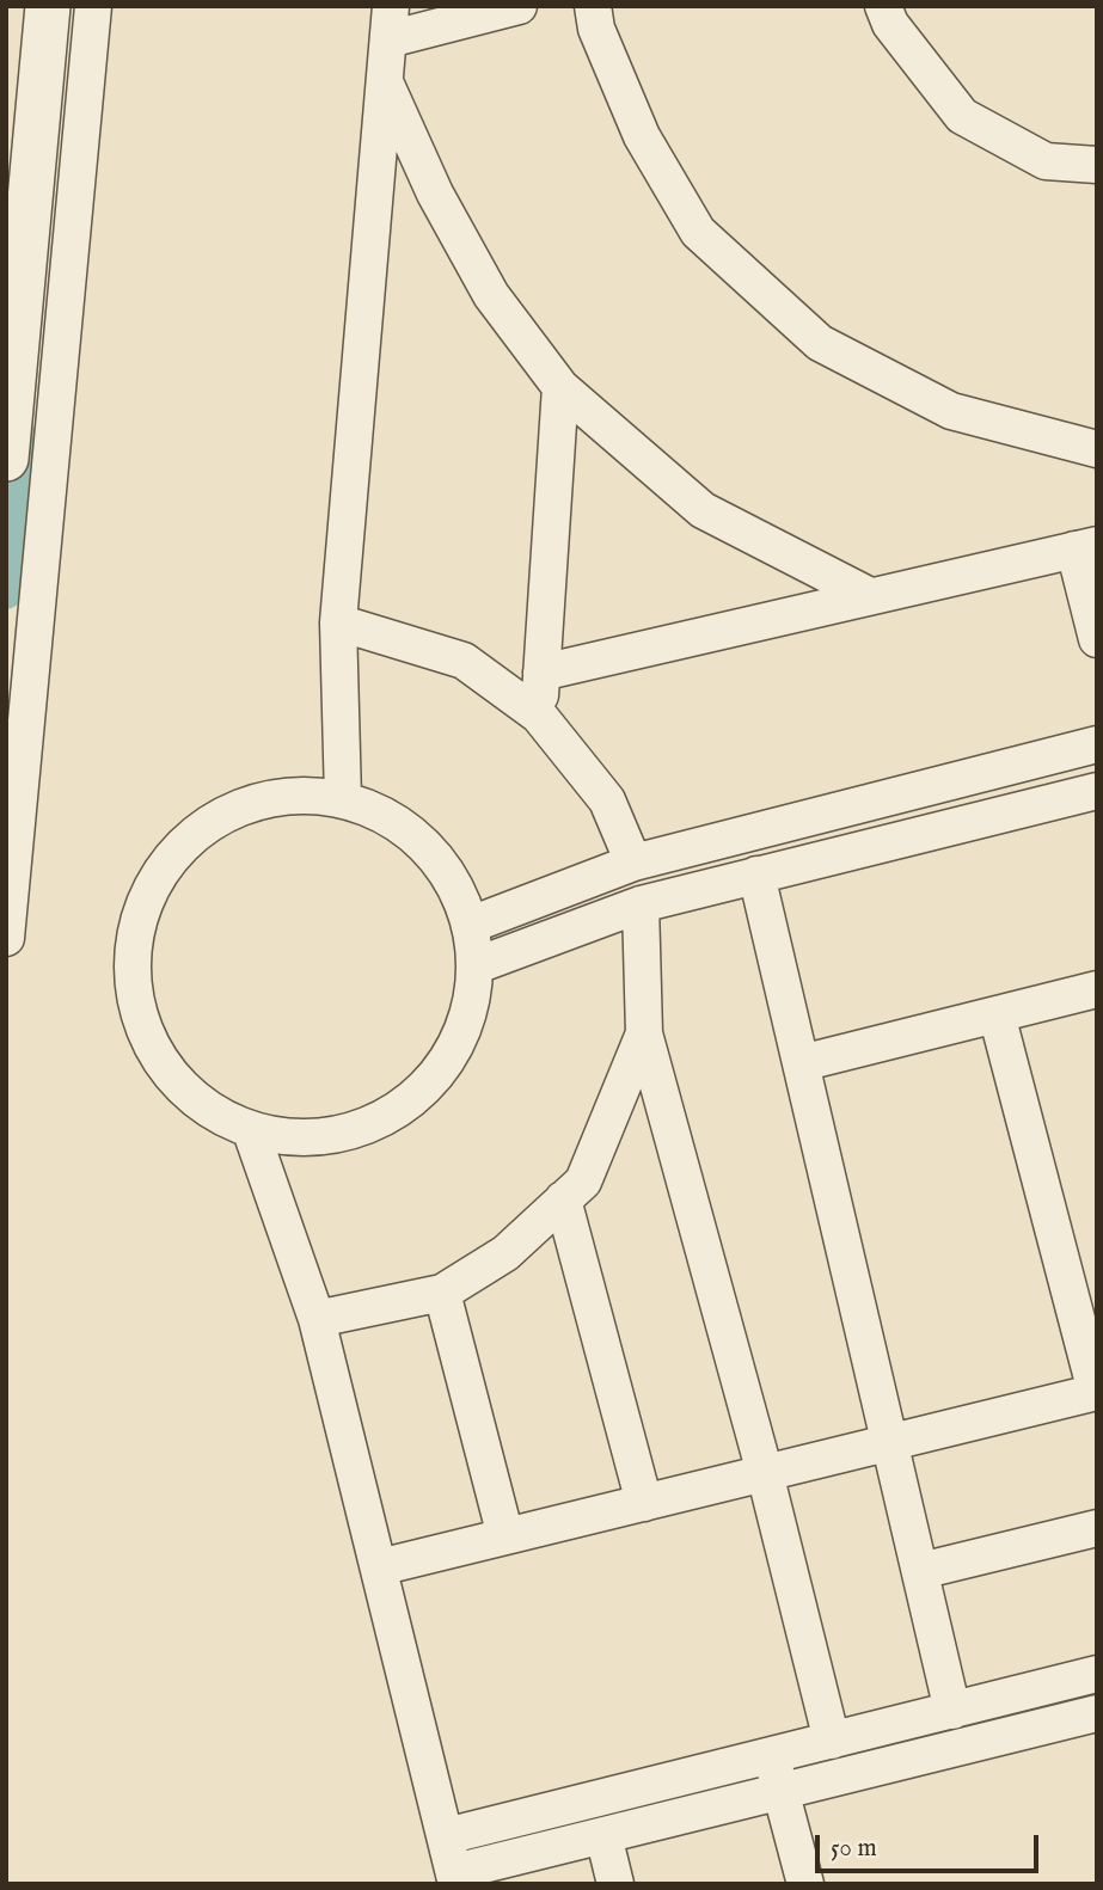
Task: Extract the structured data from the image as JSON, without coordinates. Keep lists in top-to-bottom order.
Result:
{
  "scale_bar": "50 m"
}
